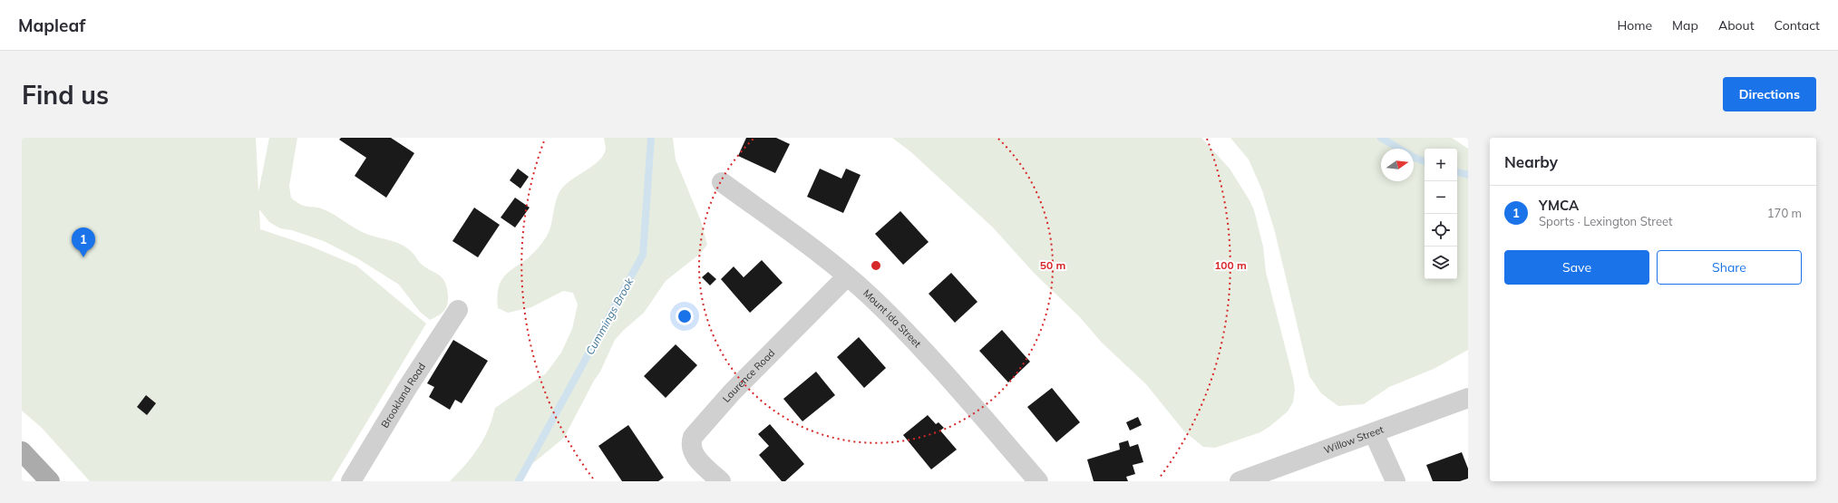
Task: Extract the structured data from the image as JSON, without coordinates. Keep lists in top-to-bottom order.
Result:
{
  "streets": {
    "street": [
      "Mount Ida Street",
      "Laurence Road",
      "Brookland Road",
      "Willow Street"
    ]
  },
  "crossings": [
    ["Mount Ida Street", "Laurence Road"]
  ],
  "water": ["Cummings Brook"],
  "north": "right",
  "page": {
    "header": "Mapleaf",
    "nav": [
      "Home",
      "Map",
      "About",
      "Contact"
    ],
    "buttons": [
      "Directions",
      ["Save", "Share"]
    ],
    "title": "Find us",
    "heading": "Nearby",
    "map_buttons": ["+", "−"],
    "list": [
      {
        "mark": "1",
        "name": "YMCA",
        "note": "Sports · Lexington Street",
        "value": "170 m"
      }
    ],
    "pins": "1"
  },
  "rings": ["50 m", "100 m"]
}
